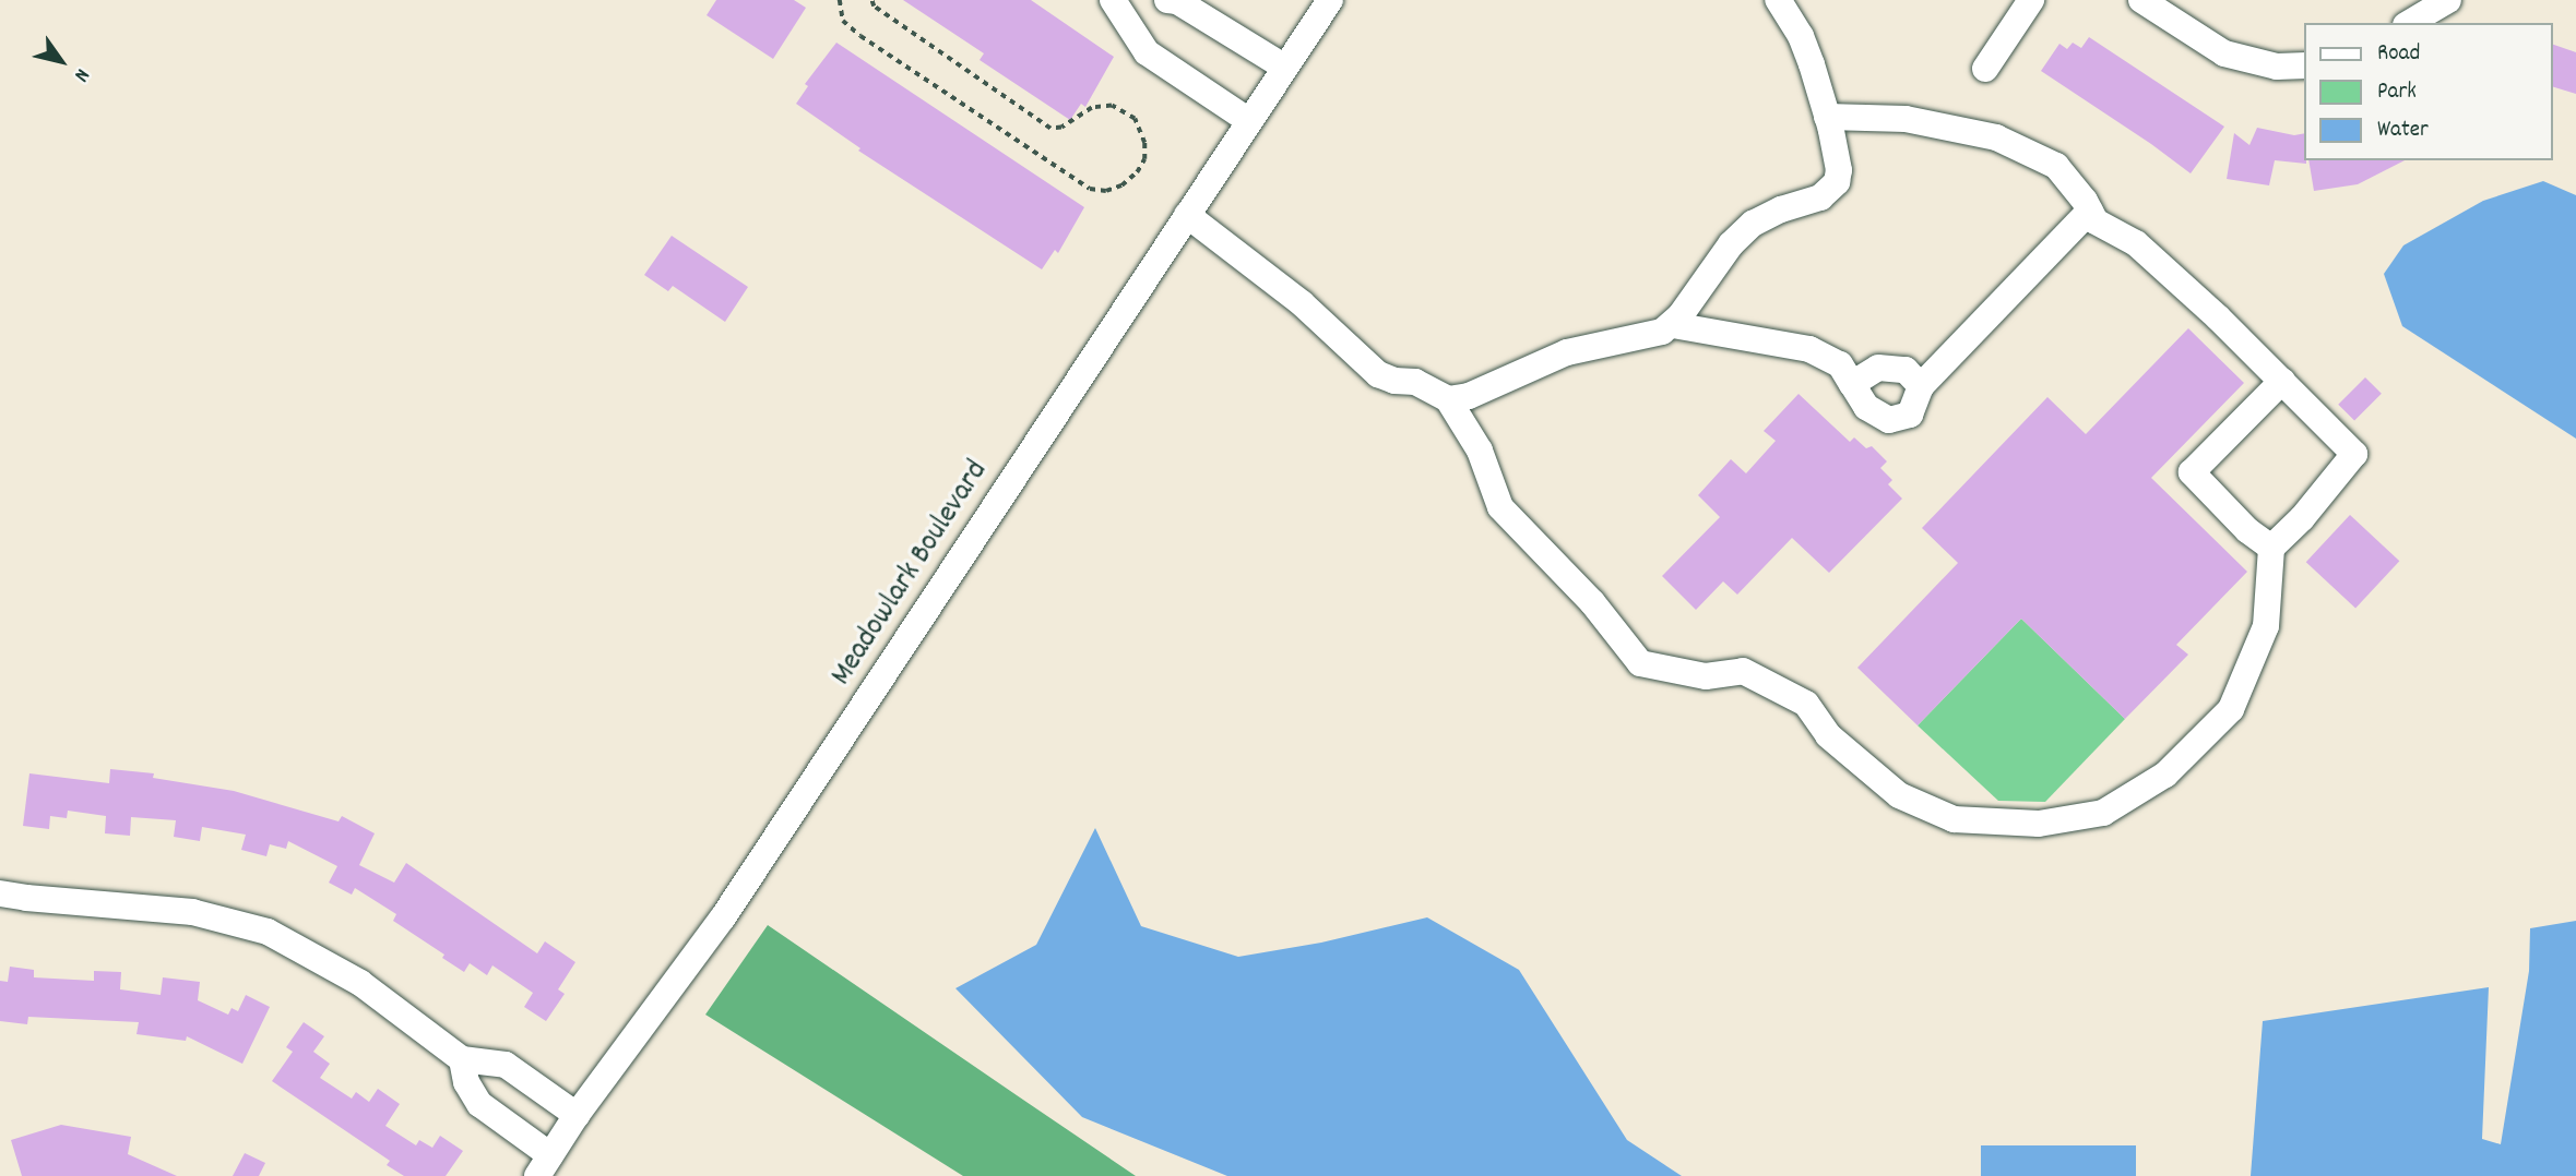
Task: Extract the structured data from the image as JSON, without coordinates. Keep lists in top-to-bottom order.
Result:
{
  "streets": {
    "street": ["Meadowlark Boulevard"]
  },
  "legend": ["Road", "Park", "Water"],
  "north": "bottom right"
}
